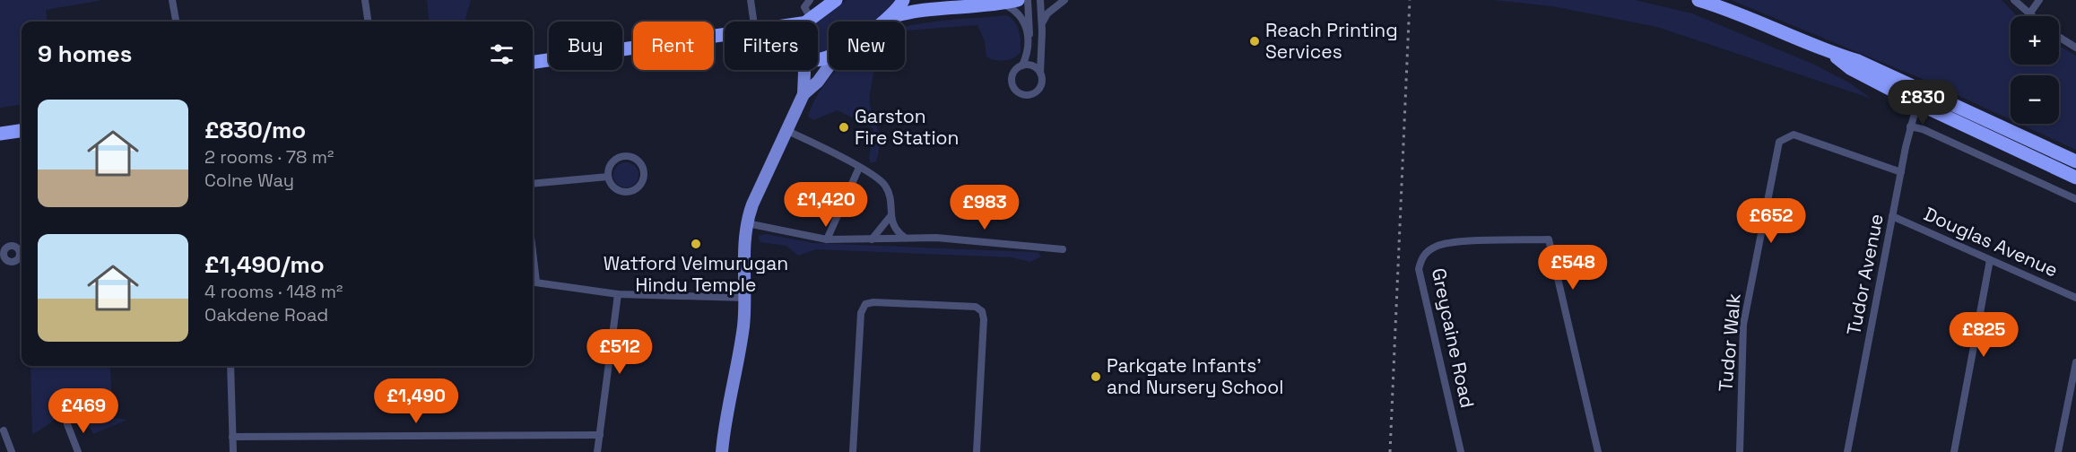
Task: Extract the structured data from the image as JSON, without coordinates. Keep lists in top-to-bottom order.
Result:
{
  "streets": {
    "street": [
      "Douglas Avenue",
      "Tudor Avenue",
      "Greycaine Road",
      "Tudor Walk"
    ]
  },
  "crossings": [
    ["Douglas Avenue", "Tudor Avenue"],
    ["Tudor Avenue", "Tudor Walk"]
  ],
  "places": [
    "Reach Printing Services",
    "Garston Fire Station",
    "Watford Velmurugan Hindu Temple",
    "Parkgate Infants' and Nursery School"
  ],
  "page": {
    "map_buttons": ["+", "−"],
    "chip": [
      "Buy",
      "Rent",
      "Filters",
      "New"
    ],
    "heading": "9 homes",
    "price": [
      "£830",
      "£1,420",
      "£983",
      "£652",
      "£548",
      "£825",
      "£512",
      "£1,490",
      "£469"
    ],
    "list": [
      {
        "name": "£830/mo",
        "note": "2 rooms · 78 m² · Colne Way"
      },
      {
        "name": "£1,490/mo",
        "note": "4 rooms · 148 m² · Oakdene Road"
      }
    ]
  }
}
